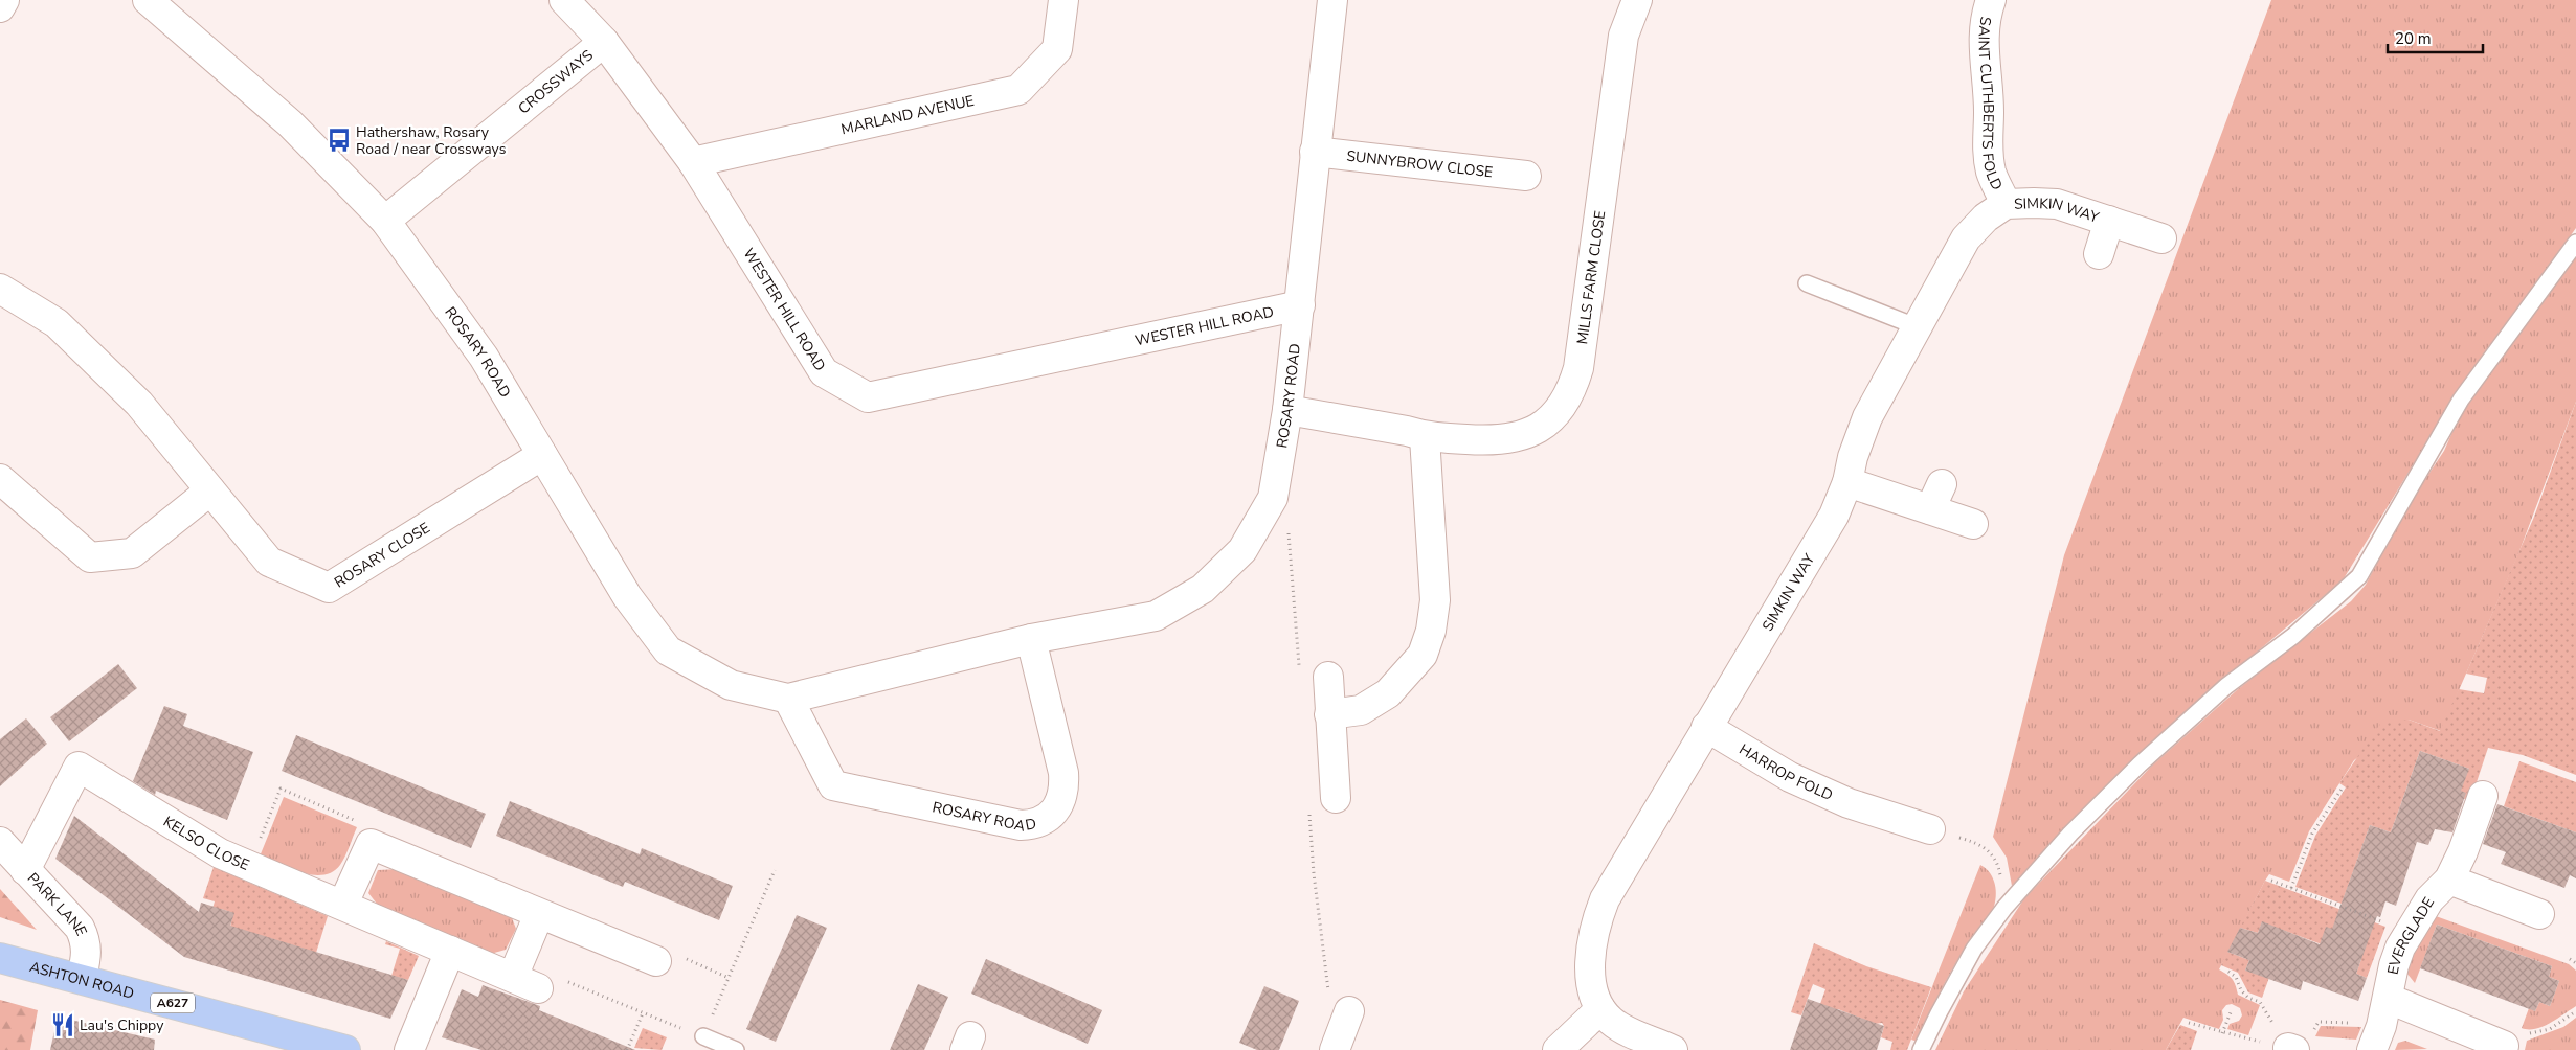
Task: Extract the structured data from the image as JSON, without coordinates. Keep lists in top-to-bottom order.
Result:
{
  "streets": {
    "highway": ["ASHTON ROAD", "A627"],
    "street": [
      "CROSSWAYS",
      "SAINT CUTHBERTS FOLD",
      "MARLAND AVENUE",
      "SUNNYBROW CLOSE",
      "SIMKIN WAY",
      "MILLS FARM CLOSE",
      "WESTER HILL ROAD",
      "ROSARY ROAD",
      "ROSARY CLOSE",
      "HARROP FOLD",
      "KELSO CLOSE",
      "PARK LANE",
      "EVERGLADE"
    ]
  },
  "crossings": [
    ["CROSSWAYS", "WESTER HILL ROAD"],
    ["CROSSWAYS", "ROSARY ROAD"],
    ["SAINT CUTHBERTS FOLD", "SIMKIN WAY"],
    ["MARLAND AVENUE", "WESTER HILL ROAD"],
    ["SUNNYBROW CLOSE", "ROSARY ROAD"],
    ["SIMKIN WAY", "HARROP FOLD"],
    ["MILLS FARM CLOSE", "ROSARY ROAD"],
    ["WESTER HILL ROAD", "ROSARY ROAD"],
    ["ROSARY ROAD", "ROSARY CLOSE"],
    ["KELSO CLOSE", "PARK LANE"],
    ["PARK LANE", "ASHTON ROAD"]
  ],
  "places": {
    "bus stop": ["Hathershaw, Rosary Road / near Crossways"],
    "restaurant": ["Lau's Chippy"]
  },
  "scale_bar": "20 m"
}
